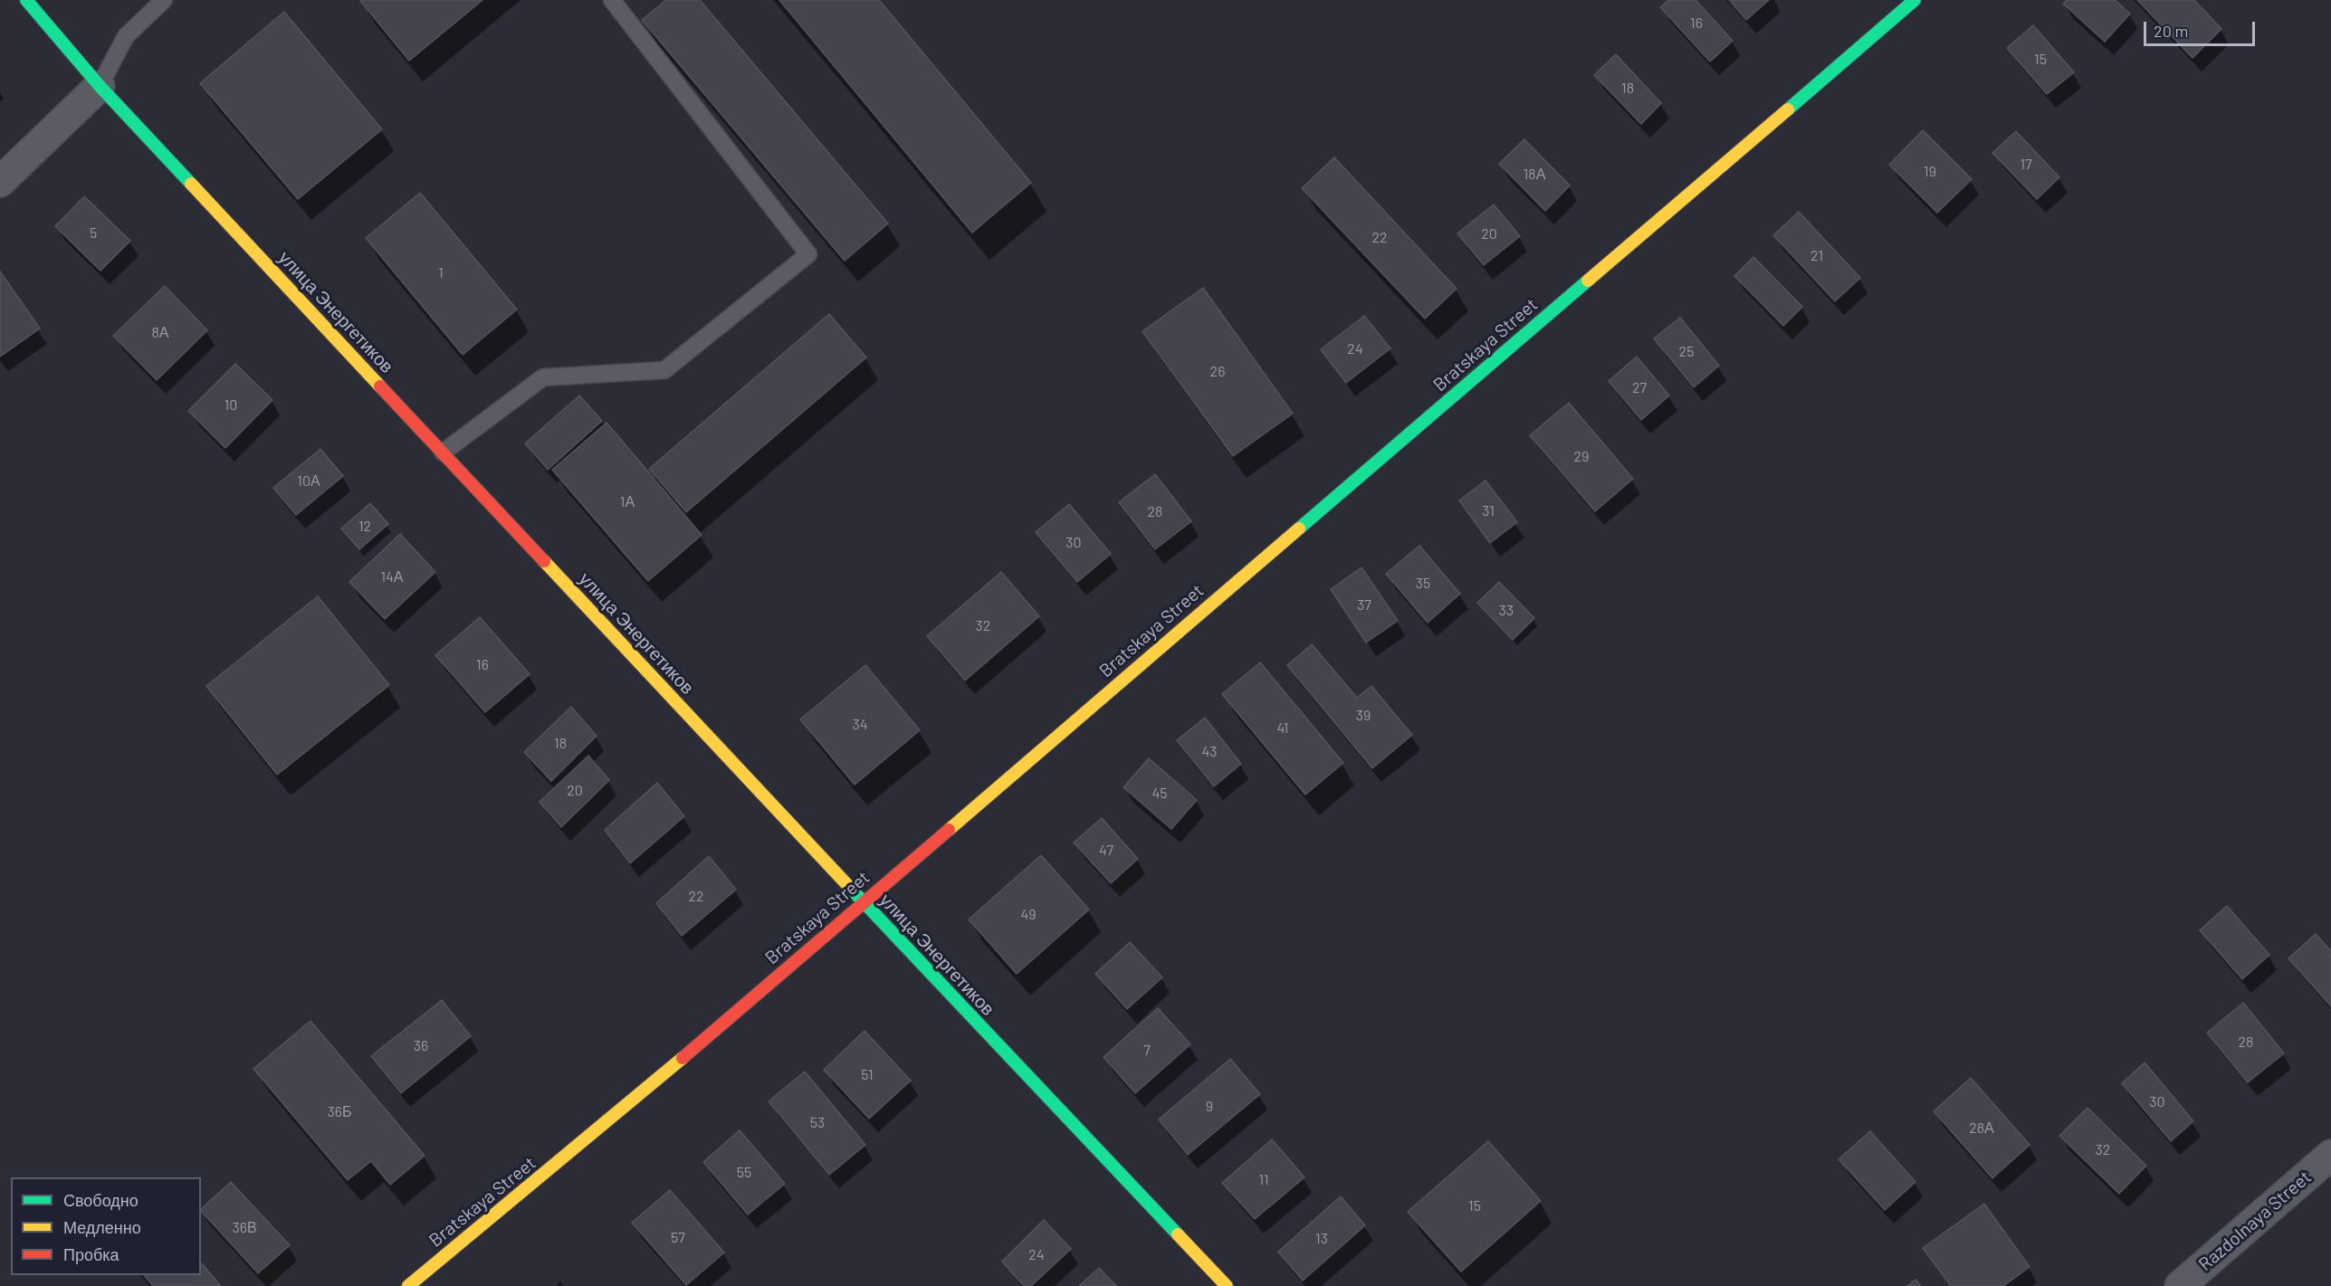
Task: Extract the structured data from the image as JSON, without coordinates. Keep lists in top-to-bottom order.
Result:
{
  "streets": {
    "main road": ["улица Энергетиков", "Bratskaya Street"],
    "street": ["Razdolnaya Street"]
  },
  "crossings": [
    ["улица Энергетиков", "Bratskaya Street"]
  ],
  "house_numbers": [
    "16",
    "15",
    "18",
    "17",
    "19",
    "18А",
    "5",
    "20",
    "22",
    "21",
    "1",
    "8А",
    "24",
    "25",
    "26",
    "27",
    "10",
    "29",
    "10А",
    "1А",
    "31",
    "28",
    "12",
    "30",
    "14А",
    "35",
    "37",
    "33",
    "32",
    "16",
    "39",
    "34",
    "41",
    "18",
    "43",
    "20",
    "45",
    "47",
    "22",
    "49",
    "28",
    "36",
    "7",
    "51",
    "30",
    "9",
    "36Б",
    "53",
    "28А",
    "32",
    "55",
    "11",
    "15",
    "36В",
    "57",
    "13",
    "24"
  ],
  "legend": ["Свободно", "Медленно", "Пробка"],
  "scale_bar": "20 m"
}
